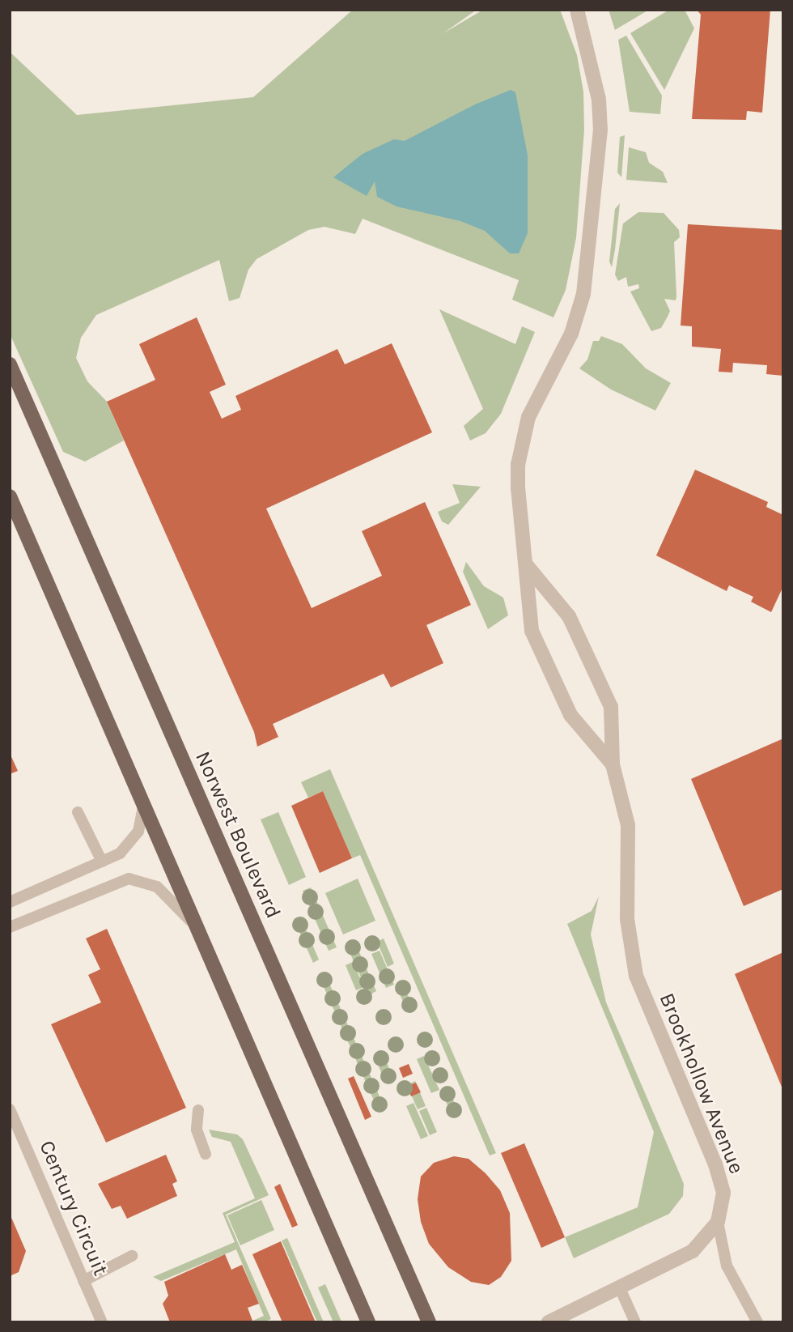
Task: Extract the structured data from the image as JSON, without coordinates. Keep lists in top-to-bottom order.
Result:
{
  "streets": {
    "main road": ["Norwest Boulevard"],
    "street": ["Brookhollow Avenue"],
    "lane": ["Century Circuit"]
  }
}
